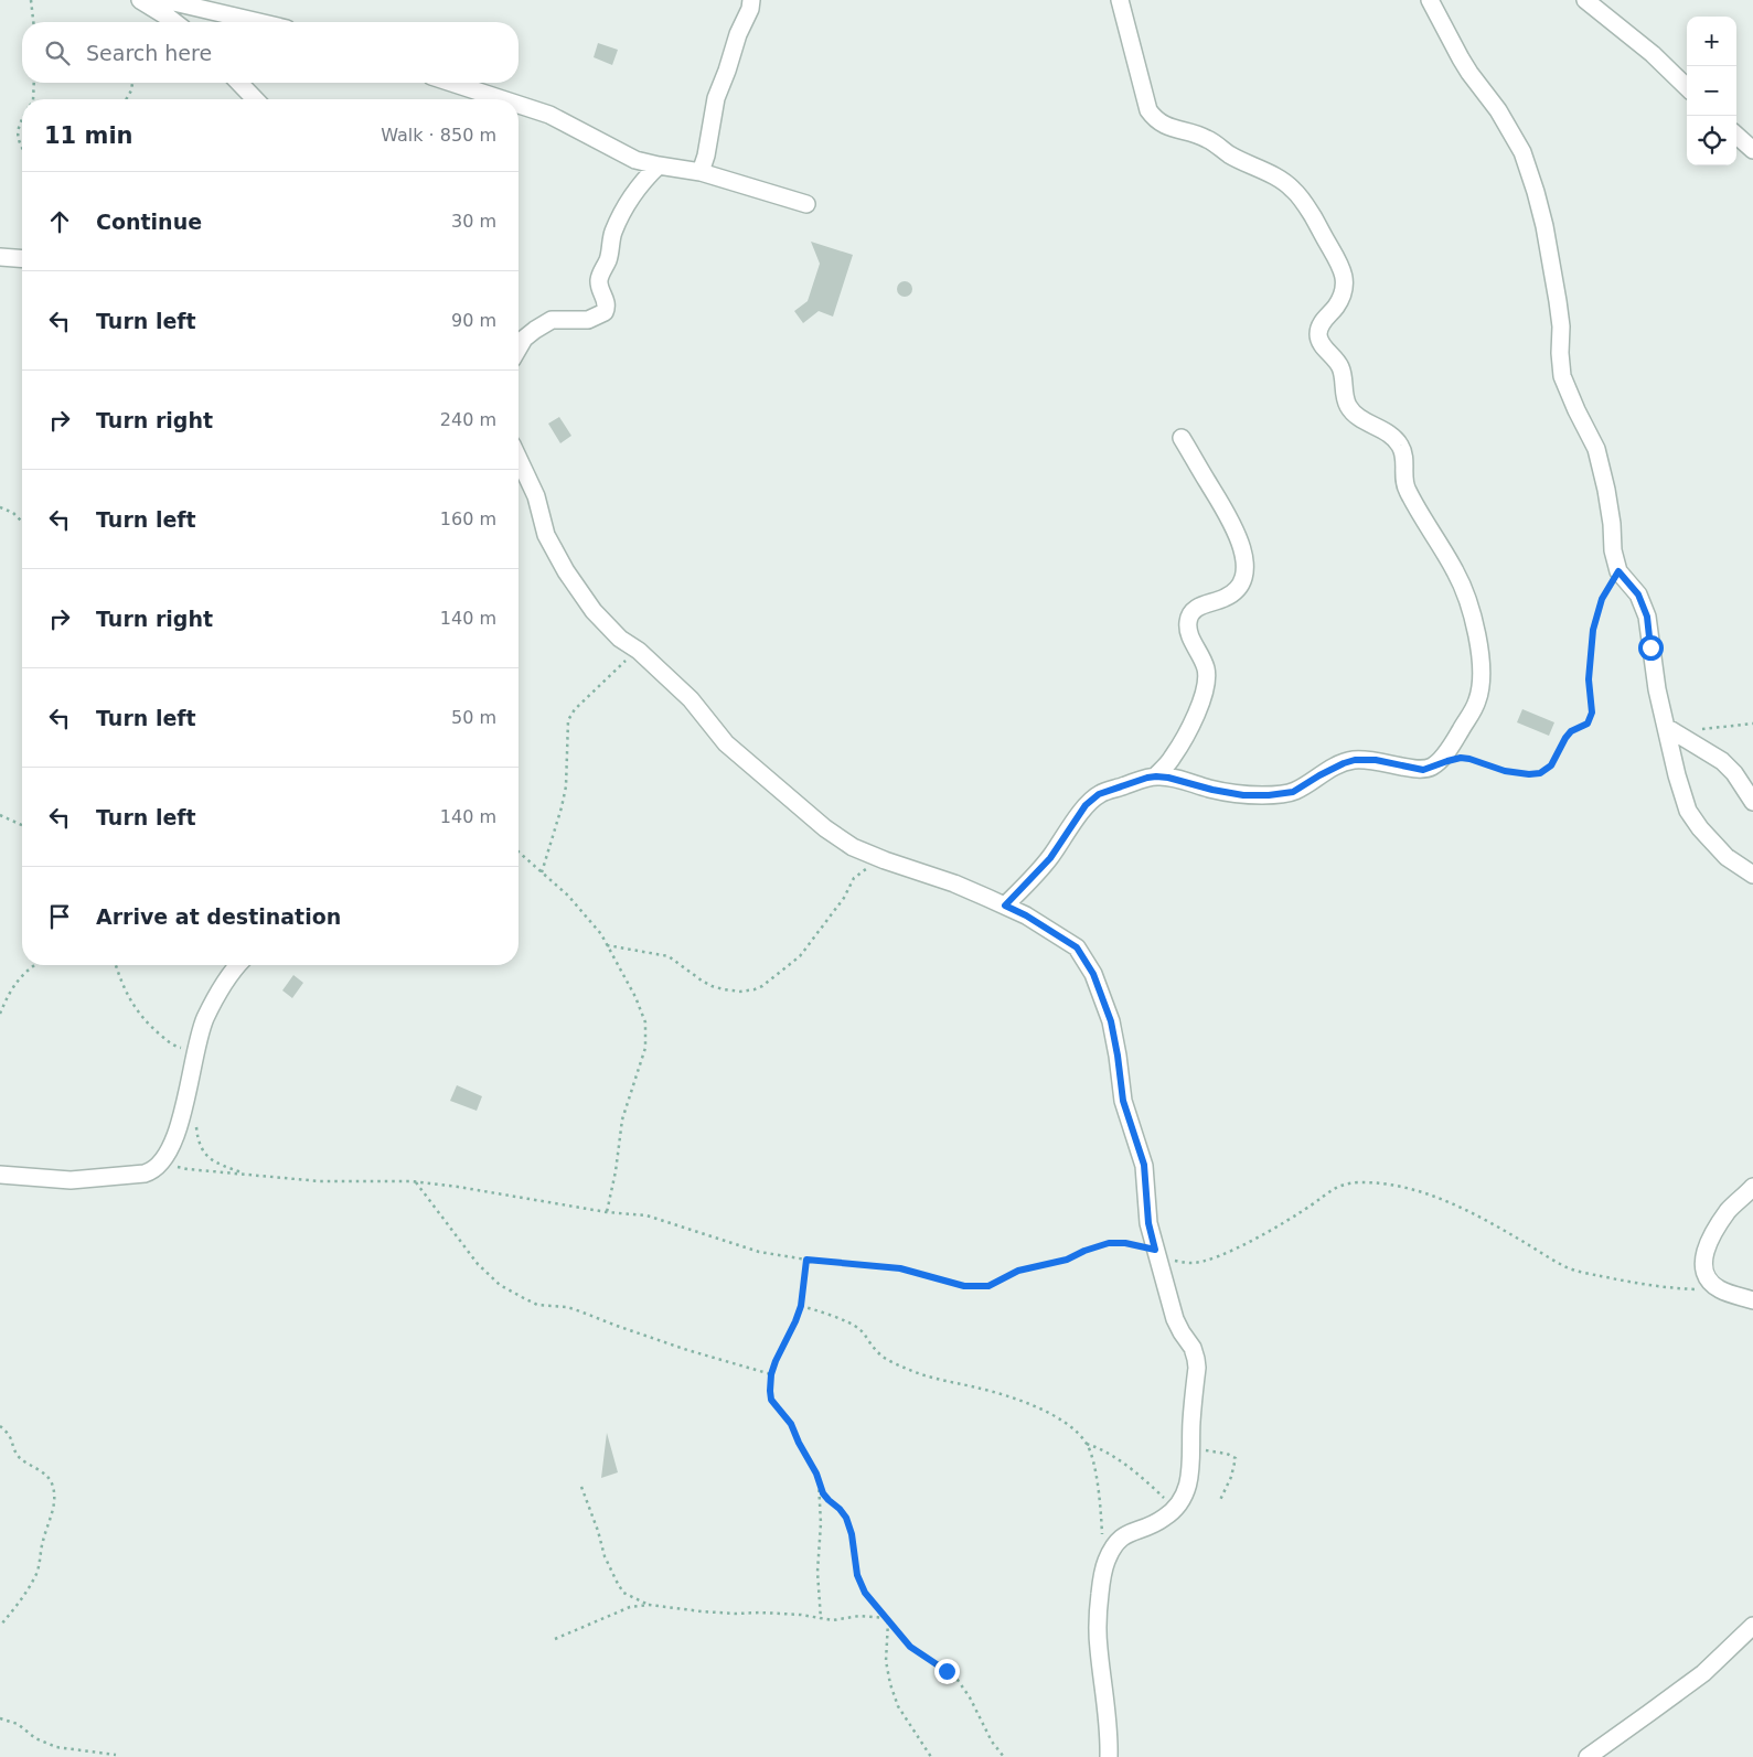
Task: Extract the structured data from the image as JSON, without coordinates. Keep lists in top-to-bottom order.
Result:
{
  "page": {
    "map_buttons": ["+", "−"],
    "search": "Search here",
    "heading": ["11 min", "Walk · 850 m"],
    "list": [
      ["Continue", "30 m"],
      ["Turn left", "90 m"],
      ["Turn right", "240 m"],
      ["Turn left", "160 m"],
      ["Turn right", "140 m"],
      ["Turn left", "50 m"],
      ["Turn left", "140 m"],
      "Arrive at destination"
    ]
  }
}
